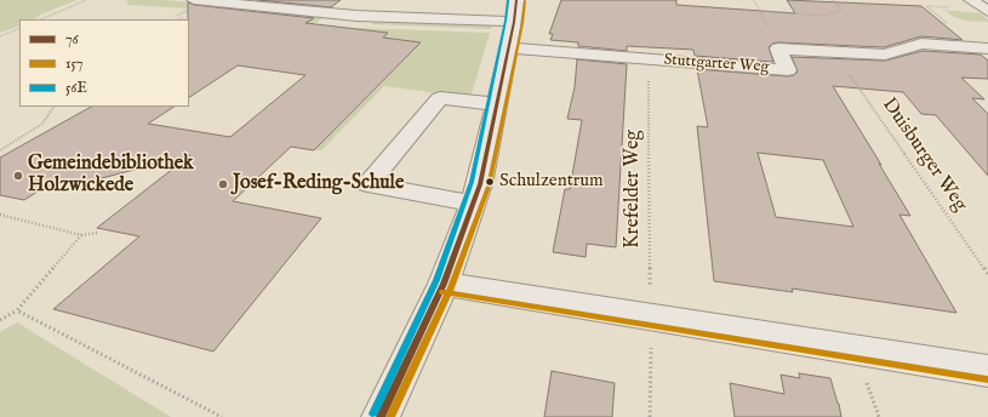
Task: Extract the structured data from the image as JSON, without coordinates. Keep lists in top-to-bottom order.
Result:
{
  "streets": {
    "street": ["Stuttgarter Weg"],
    "path": ["Duisburger Weg", "Krefelder Weg"]
  },
  "crossings": [
    ["Stuttgarter Weg", "Duisburger Weg"],
    ["Stuttgarter Weg", "Krefelder Weg"]
  ],
  "places": ["Gemeindebibliothek Holzwickede", "Schulzentrum", "Josef-Reding-Schule"],
  "lines": ["transit line 76", "transit line 56E", "transit line 157"],
  "legend": ["76", "157", "56E"]
}
